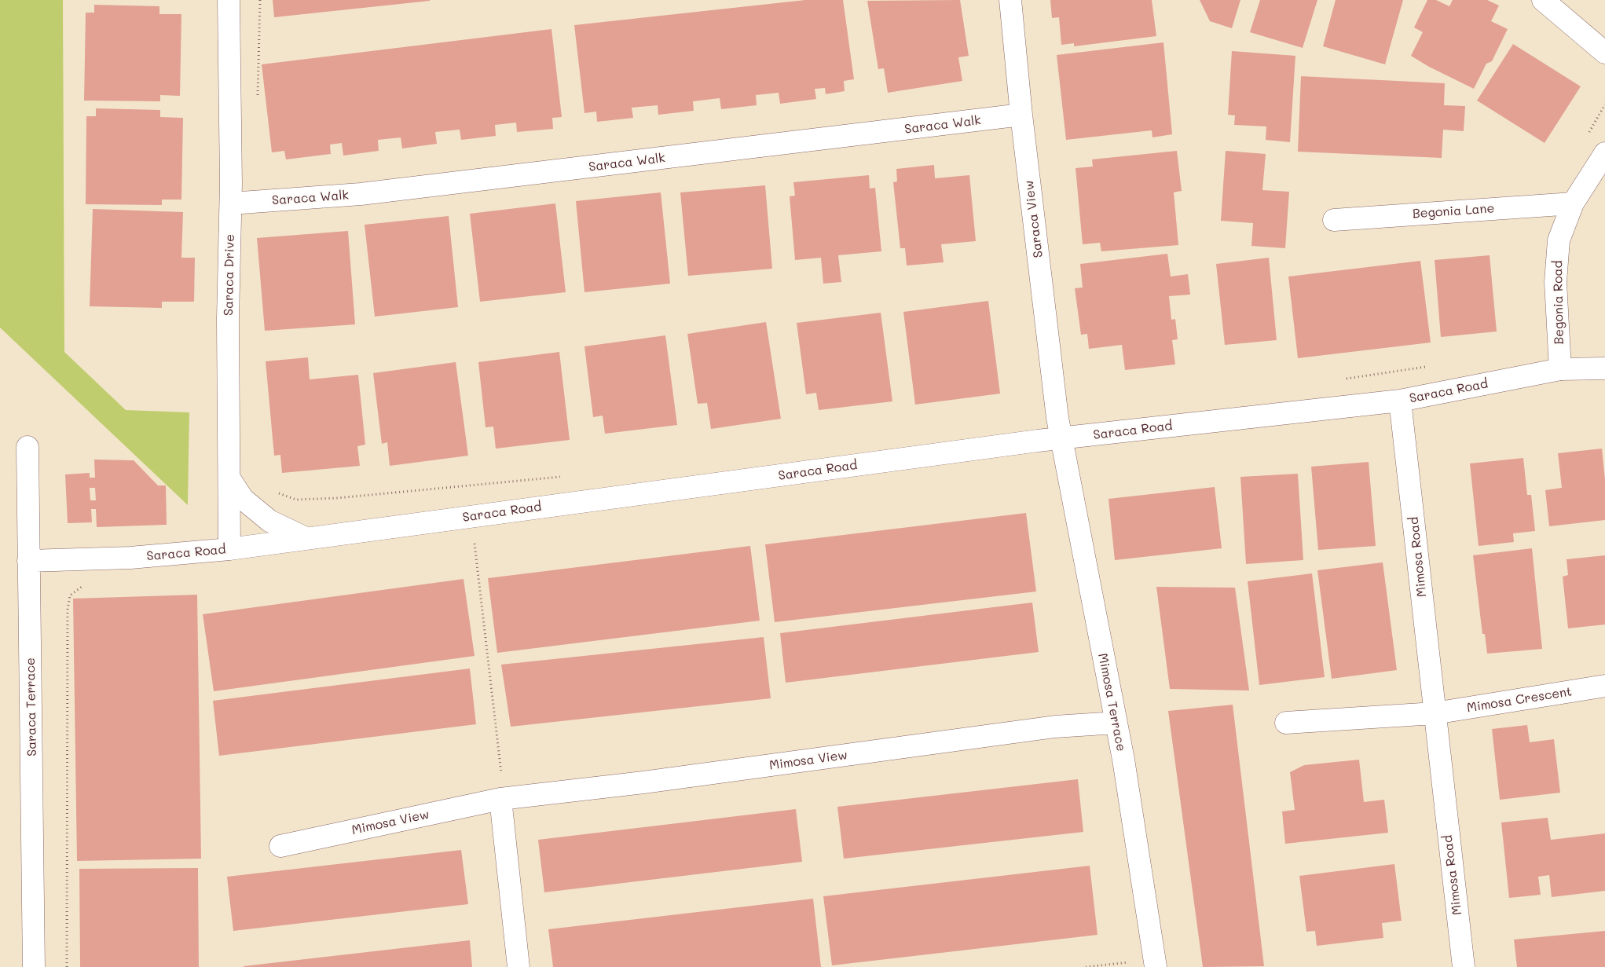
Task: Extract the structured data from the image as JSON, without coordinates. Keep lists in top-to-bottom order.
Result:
{
  "streets": {
    "street": [
      "Saraca Walk",
      "Begonia Lane",
      "Saraca View",
      "Saraca Drive",
      "Begonia Road",
      "Saraca Road",
      "Mimosa Road",
      "Mimosa Crescent",
      "Mimosa Terrace",
      "Saraca Terrace",
      "Mimosa View"
    ]
  },
  "crossings": [
    ["Saraca Walk", "Saraca View"],
    ["Saraca Walk", "Saraca Drive"],
    ["Begonia Lane", "Begonia Road"],
    ["Saraca View", "Saraca Road"],
    ["Saraca View", "Mimosa Terrace"],
    ["Saraca Drive", "Saraca Road"],
    ["Begonia Road", "Saraca Road"],
    ["Saraca Road", "Mimosa Road"],
    ["Saraca Road", "Mimosa Terrace"],
    ["Saraca Road", "Saraca Terrace"],
    ["Mimosa Road", "Mimosa Crescent"],
    ["Mimosa Terrace", "Mimosa View"]
  ]
}
